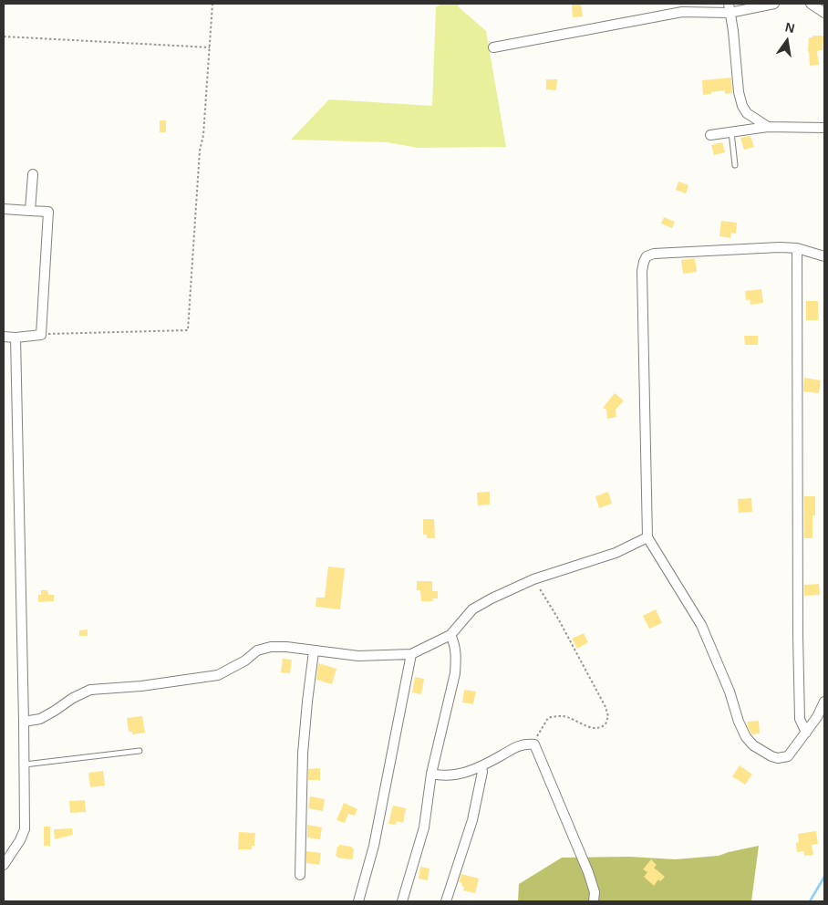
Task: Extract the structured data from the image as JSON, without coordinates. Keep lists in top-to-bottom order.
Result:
{
  "north": "top"
}
